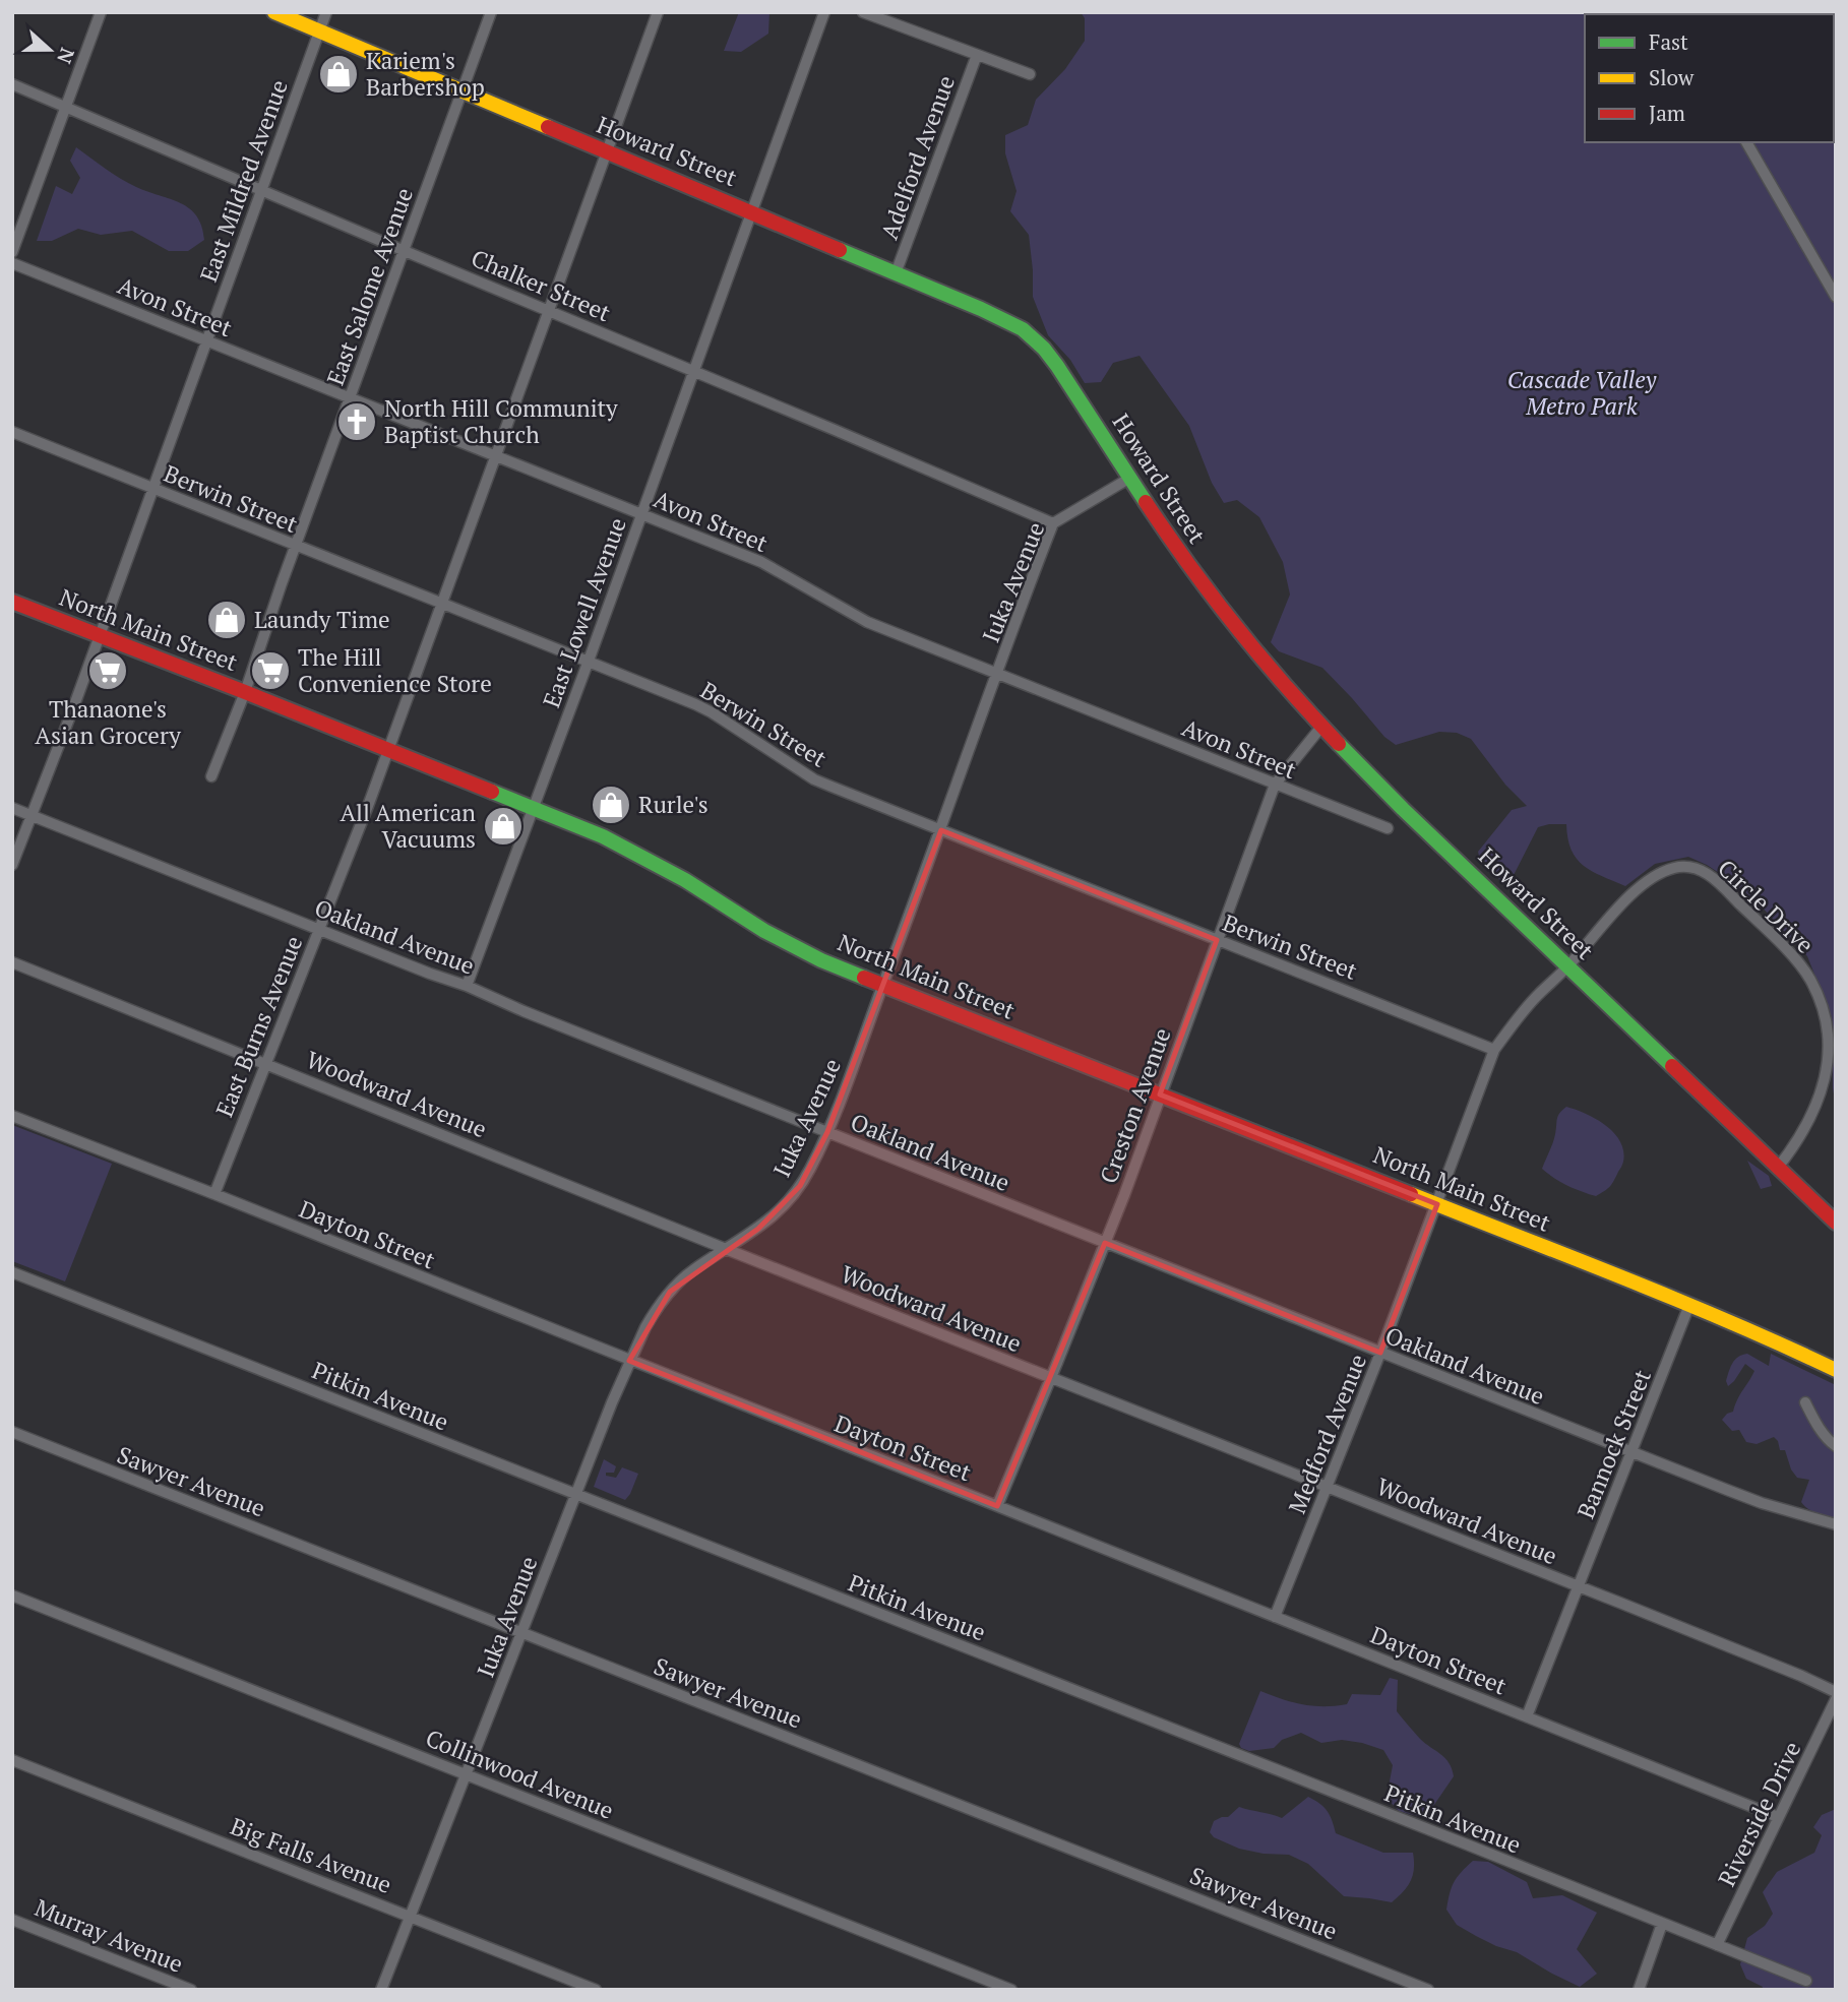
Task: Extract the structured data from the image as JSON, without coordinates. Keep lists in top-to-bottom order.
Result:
{
  "streets": {
    "main road": ["Howard Street", "North Main Street"],
    "street": [
      "Adelford Avenue",
      "East Mildred Avenue",
      "Chalker Street",
      "East Salome Avenue",
      "Avon Street",
      "Berwin Street",
      "Iuka Avenue",
      "East Lowell Avenue",
      "Circle Drive",
      "Oakland Avenue",
      "East Burns Avenue",
      "Woodward Avenue",
      "Creston Avenue",
      "Dayton Street",
      "Pitkin Avenue",
      "Medford Avenue",
      "Bannock Street",
      "Sawyer Avenue",
      "Collinwood Avenue",
      "Riverside Drive",
      "Big Falls Avenue",
      "Murray Avenue"
    ]
  },
  "crossings": [
    ["Howard Street", "Adelford Avenue"],
    ["Howard Street", "East Mildred Avenue"],
    ["Howard Street", "East Salome Avenue"],
    ["Howard Street", "Iuka Avenue"],
    ["Howard Street", "East Lowell Avenue"],
    ["Howard Street", "Circle Drive"],
    ["Howard Street", "East Burns Avenue"],
    ["Howard Street", "Creston Avenue"],
    ["Howard Street", "Medford Avenue"],
    ["East Mildred Avenue", "Chalker Street"],
    ["East Mildred Avenue", "Avon Street"],
    ["East Mildred Avenue", "Berwin Street"],
    ["East Mildred Avenue", "North Main Street"],
    ["East Mildred Avenue", "Oakland Avenue"],
    ["Chalker Street", "East Salome Avenue"],
    ["Chalker Street", "Iuka Avenue"],
    ["Chalker Street", "East Lowell Avenue"],
    ["Chalker Street", "East Burns Avenue"],
    ["East Salome Avenue", "Avon Street"],
    ["East Salome Avenue", "Berwin Street"],
    ["East Salome Avenue", "North Main Street"],
    ["Avon Street", "Iuka Avenue"],
    ["Avon Street", "East Lowell Avenue"],
    ["Avon Street", "East Burns Avenue"],
    ["Avon Street", "Creston Avenue"],
    ["Berwin Street", "Iuka Avenue"],
    ["Berwin Street", "East Lowell Avenue"],
    ["Berwin Street", "East Burns Avenue"],
    ["Berwin Street", "Creston Avenue"],
    ["Berwin Street", "Medford Avenue"],
    ["Iuka Avenue", "North Main Street"],
    ["Iuka Avenue", "Oakland Avenue"],
    ["Iuka Avenue", "Woodward Avenue"],
    ["Iuka Avenue", "Dayton Street"],
    ["Iuka Avenue", "Pitkin Avenue"],
    ["Iuka Avenue", "Sawyer Avenue"],
    ["Iuka Avenue", "Collinwood Avenue"],
    ["Iuka Avenue", "Big Falls Avenue"],
    ["East Lowell Avenue", "North Main Street"],
    ["East Lowell Avenue", "Oakland Avenue"],
    ["North Main Street", "East Burns Avenue"],
    ["North Main Street", "Creston Avenue"],
    ["North Main Street", "Medford Avenue"],
    ["North Main Street", "Bannock Street"],
    ["Circle Drive", "Medford Avenue"],
    ["Oakland Avenue", "East Burns Avenue"],
    ["Oakland Avenue", "Creston Avenue"],
    ["Oakland Avenue", "Medford Avenue"],
    ["Oakland Avenue", "Bannock Street"],
    ["East Burns Avenue", "Woodward Avenue"],
    ["East Burns Avenue", "Dayton Street"],
    ["Woodward Avenue", "Creston Avenue"],
    ["Woodward Avenue", "Medford Avenue"],
    ["Woodward Avenue", "Bannock Street"],
    ["Creston Avenue", "Dayton Street"],
    ["Dayton Street", "Medford Avenue"],
    ["Dayton Street", "Bannock Street"],
    ["Dayton Street", "Riverside Drive"],
    ["Pitkin Avenue", "Riverside Drive"]
  ],
  "parks": ["Cascade Valley Metro Park"],
  "places": {
    "shop": [
      "Kariem's Barbershop",
      "Laundy Time",
      "Rurle's",
      "All American Vacuums"
    ],
    "church": ["North Hill Community Baptist Church"],
    "supermarket": ["Thanaone's Asian Grocery", "The Hill Convenience Store"]
  },
  "legend": ["Fast", "Slow", "Jam"],
  "north": "right"
}
